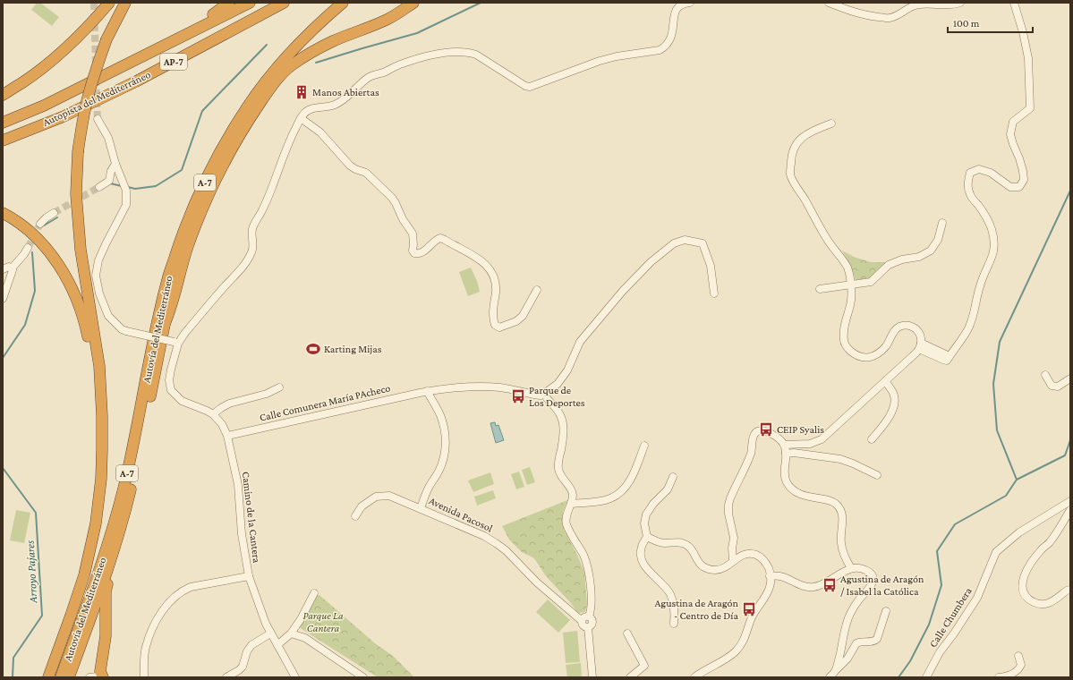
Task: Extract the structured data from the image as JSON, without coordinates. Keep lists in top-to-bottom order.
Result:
{
  "streets": {
    "highway": [
      "AP-7",
      "Autopista del Mediterráneo",
      "A-7",
      "Autovía del Mediterráneo"
    ],
    "street": [
      "Calle Comunera María PAcheco",
      "Avenida Pacosol",
      "Camino de la Cantera",
      "Calle Chumbera"
    ]
  },
  "crossings": [
    ["Calle Comunera María PAcheco", "Camino de la Cantera"]
  ],
  "water": ["Arroyo Pajares"],
  "parks": ["Parque La Cantera"],
  "places": {
    "building": ["Manos Abiertas"],
    "sports": ["Karting Mijas"],
    "bus stop": [
      "Parque de Los Deportes",
      "CEIP Syalis",
      "Agustina de Aragón / Isabel la Católica",
      "Agustina de Aragón - Centro de Día"
    ]
  },
  "scale_bar": "100 m"
}
